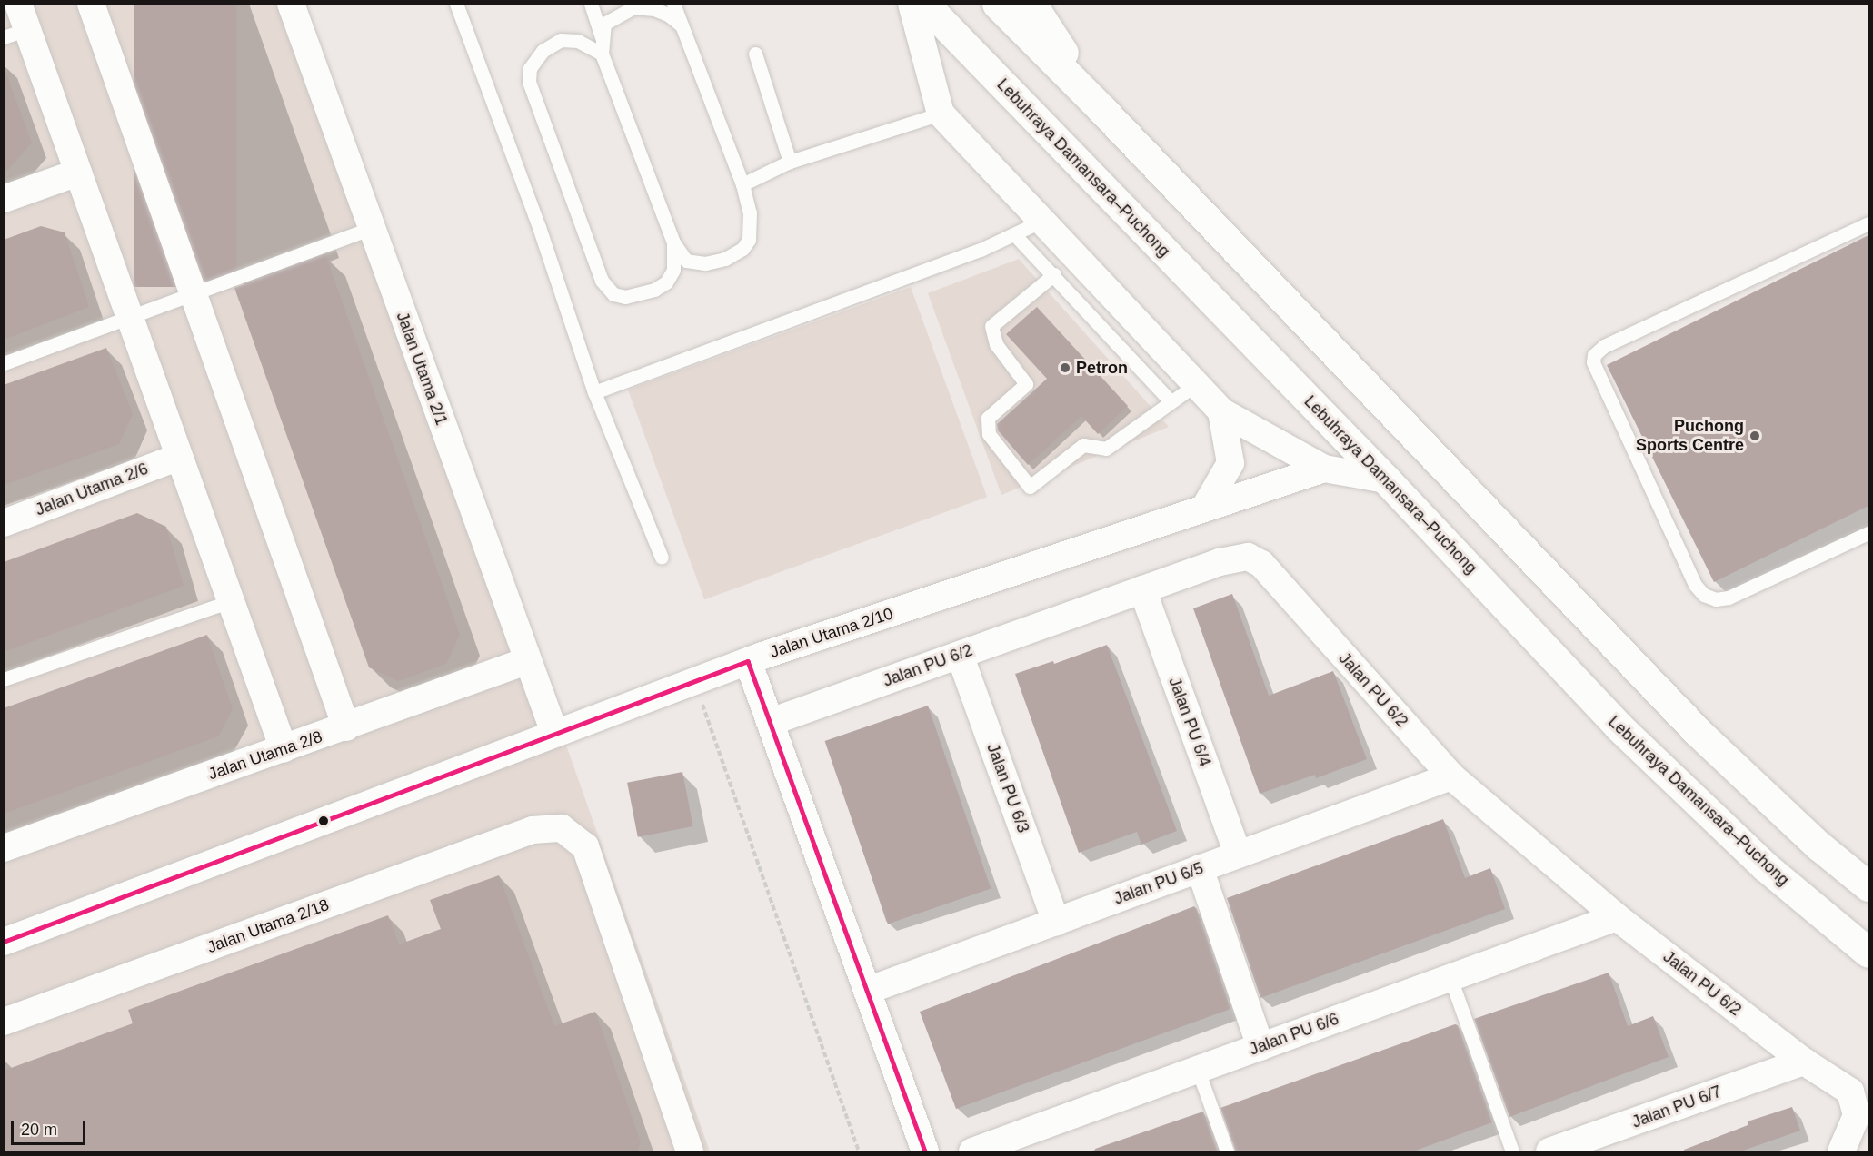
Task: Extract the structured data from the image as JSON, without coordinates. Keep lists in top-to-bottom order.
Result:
{
  "streets": {
    "highway": ["Lebuhraya Damansara–Puchong"],
    "street": [
      "Jalan Utama 2/1",
      "Jalan Utama 2/6",
      "Jalan Utama 2/10",
      "Jalan PU 6/2",
      "Jalan PU 6/4",
      "Jalan Utama 2/8",
      "Jalan PU 6/3",
      "Jalan PU 6/5",
      "Jalan Utama 2/18",
      "Jalan PU 6/6",
      "Jalan PU 6/7"
    ]
  },
  "crossings": [
    ["Lebuhraya Damansara–Puchong", "Jalan Utama 2/10"],
    ["Jalan Utama 2/1", "Jalan Utama 2/10"],
    ["Jalan Utama 2/1", "Jalan Utama 2/8"],
    ["Jalan PU 6/2", "Jalan PU 6/4"],
    ["Jalan PU 6/2", "Jalan PU 6/3"],
    ["Jalan PU 6/2", "Jalan PU 6/5"],
    ["Jalan PU 6/2", "Jalan PU 6/6"],
    ["Jalan PU 6/2", "Jalan PU 6/7"],
    ["Jalan PU 6/4", "Jalan PU 6/5"],
    ["Jalan PU 6/3", "Jalan PU 6/5"]
  ],
  "places": ["Petron", "Puchong Sports Centre"],
  "scale_bar": "20 m"
}
